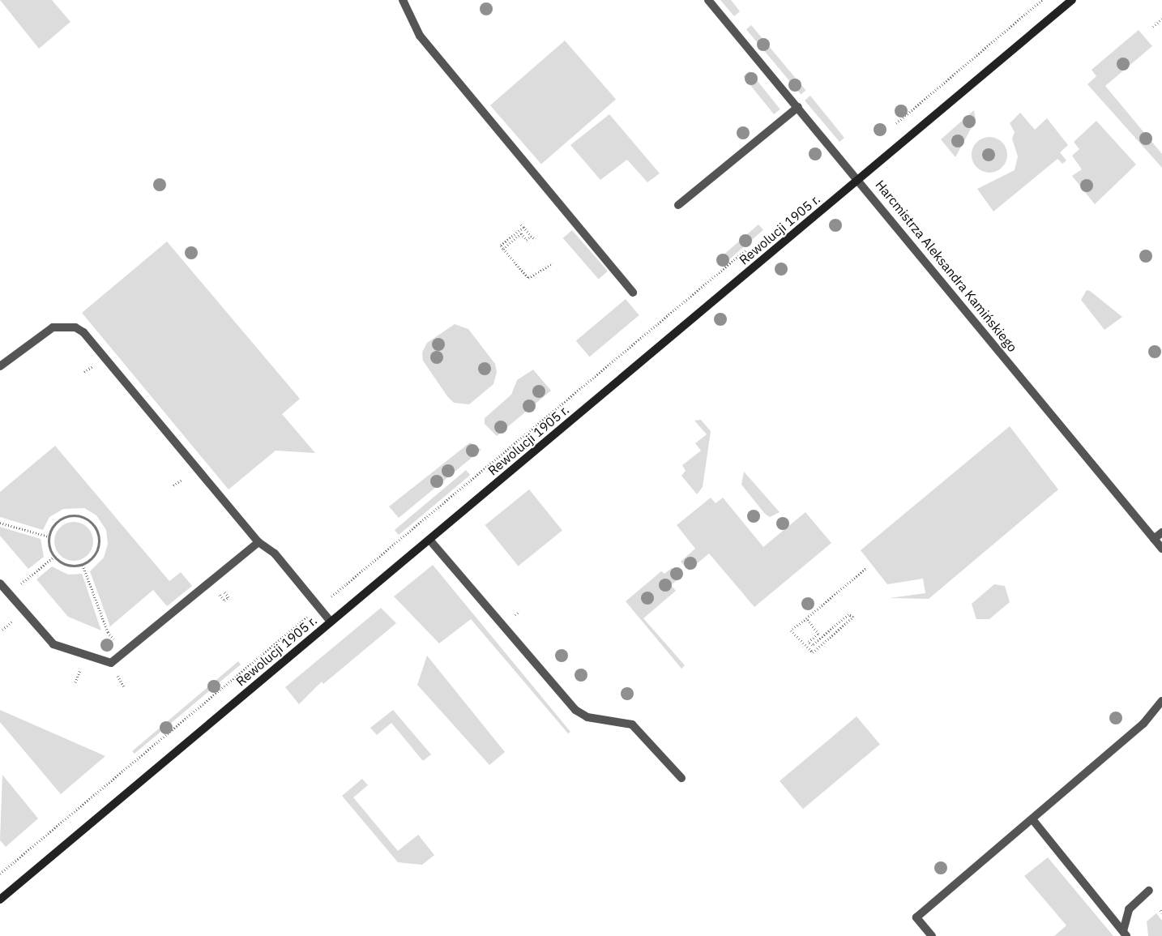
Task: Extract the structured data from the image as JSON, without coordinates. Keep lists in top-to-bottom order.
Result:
{
  "streets": {
    "street": ["Rewolucji 1905 r.", "Harcmistrza Aleksandra Kamińskiego"]
  },
  "crossings": [
    ["Rewolucji 1905 r.", "Harcmistrza Aleksandra Kamińskiego"]
  ]
}
